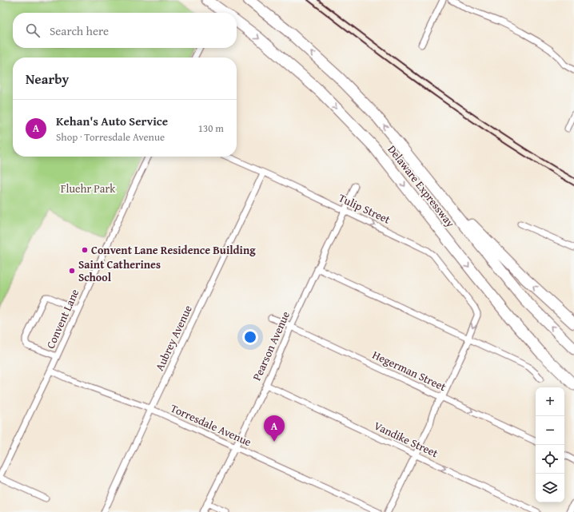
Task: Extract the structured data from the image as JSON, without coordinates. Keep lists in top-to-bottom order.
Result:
{
  "streets": {
    "highway": ["Delaware Expressway"],
    "street": [
      "Tulip Street",
      "Convent Lane",
      "Aubrey Avenue",
      "Pearson Avenue",
      "Hegerman Street",
      "Torresdale Avenue",
      "Vandike Street"
    ]
  },
  "crossings": [
    ["Tulip Street", "Aubrey Avenue"],
    ["Tulip Street", "Pearson Avenue"],
    ["Convent Lane", "Torresdale Avenue"],
    ["Aubrey Avenue", "Torresdale Avenue"],
    ["Pearson Avenue", "Hegerman Street"],
    ["Pearson Avenue", "Torresdale Avenue"],
    ["Pearson Avenue", "Vandike Street"]
  ],
  "one_way": ["Tulip Street", "Hegerman Street", "Vandike Street"],
  "parks": ["Fluehr Park"],
  "places": ["Convent Lane Residence Building", "Saint Catherines School"],
  "page": {
    "search": "Search here",
    "heading": "Nearby",
    "list": [
      {
        "mark": "A",
        "name": "Kehan's Auto Service",
        "note": "Shop · Torresdale Avenue",
        "value": "130 m"
      }
    ],
    "map_buttons": ["+", "−"],
    "pins": "A"
  }
}
